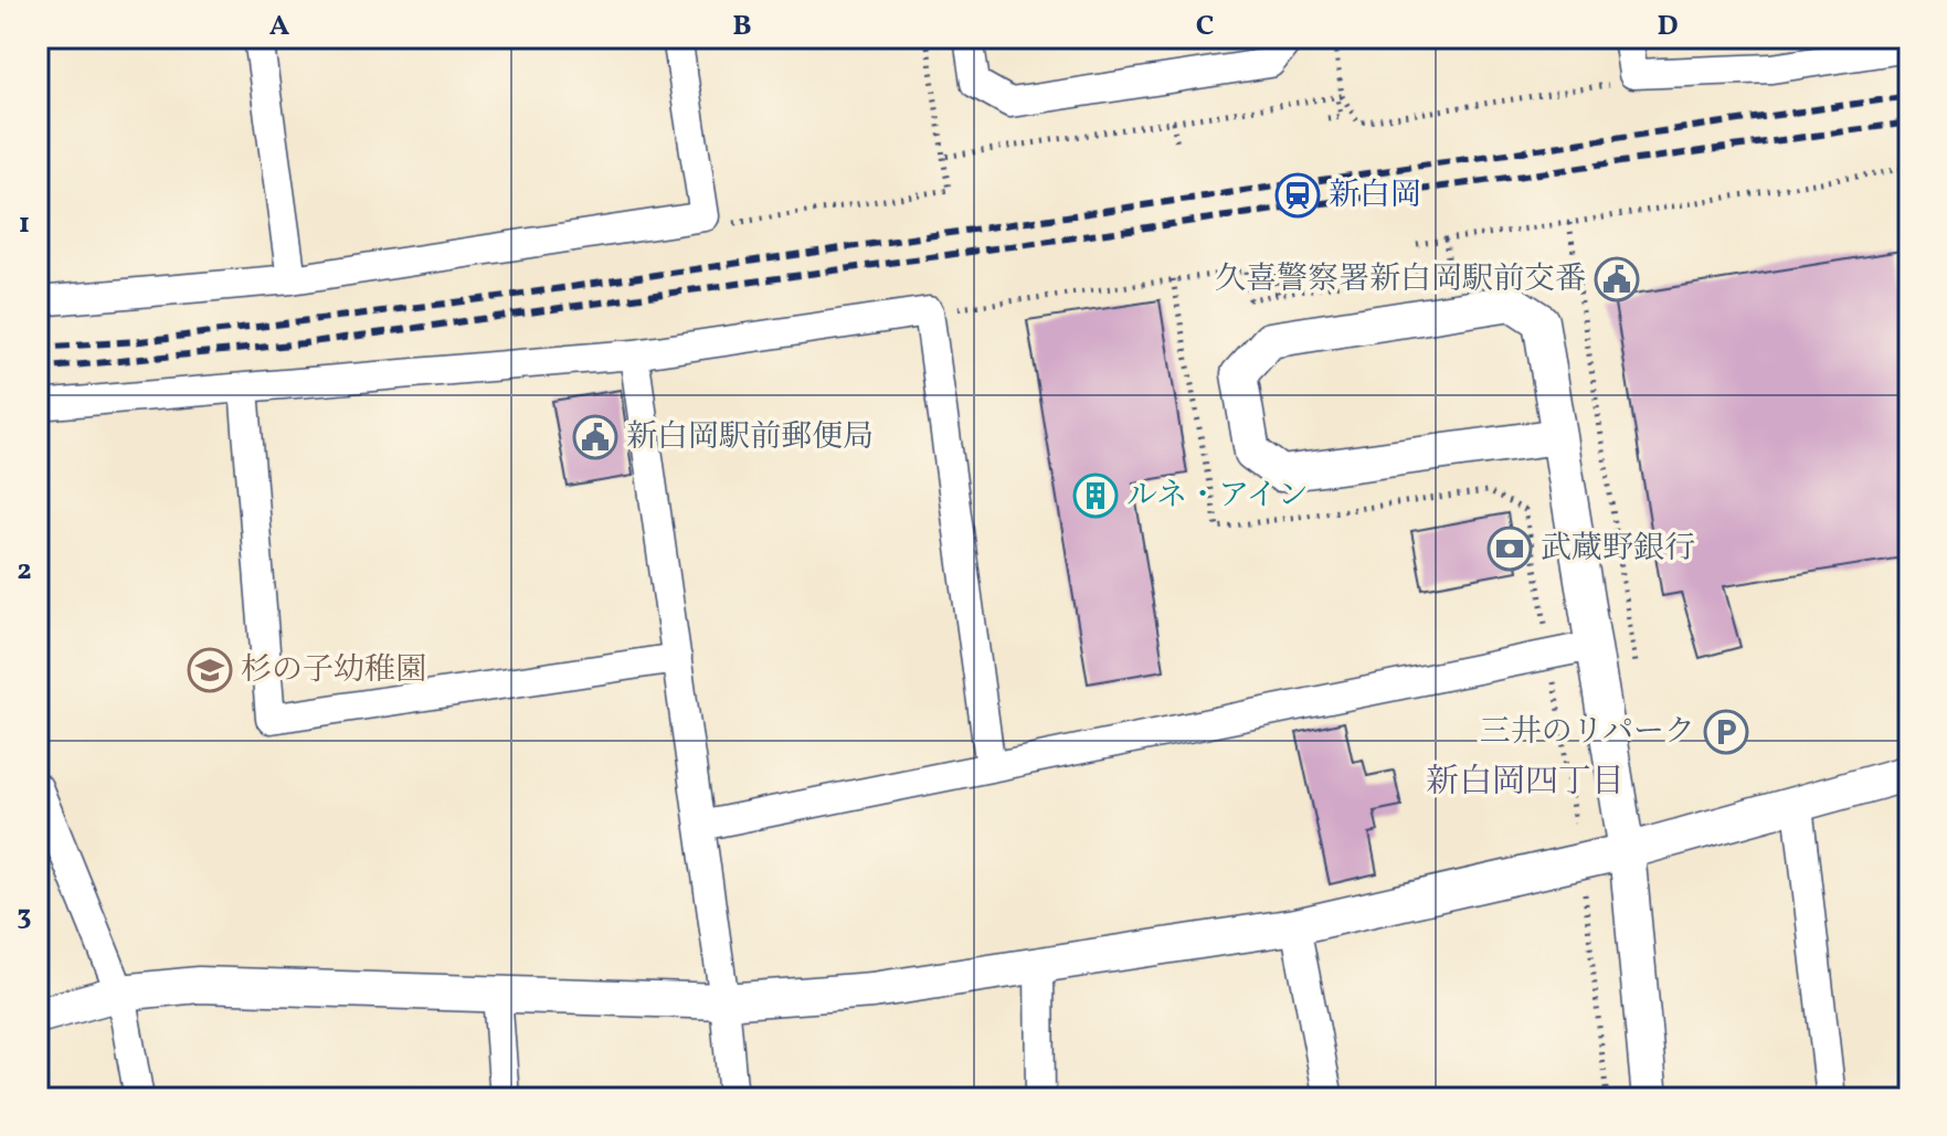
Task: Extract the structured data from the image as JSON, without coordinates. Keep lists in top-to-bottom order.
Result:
{
  "districts": ["新白岡四丁目"],
  "places": {
    "station": ["新白岡"],
    "public building": ["久喜警察署新白岡駅前交番", "新白岡駅前郵便局"],
    "building": ["ルネ・アイン"],
    "bank": ["武蔵野銀行"],
    "school or university": ["杉の子幼稚園"],
    "parking": ["三井のリパーク"]
  },
  "grid": {
    "columns": [
      "A",
      "B",
      "C",
      "D"
    ],
    "rows": ["1", "2", "3"]
  }
}
